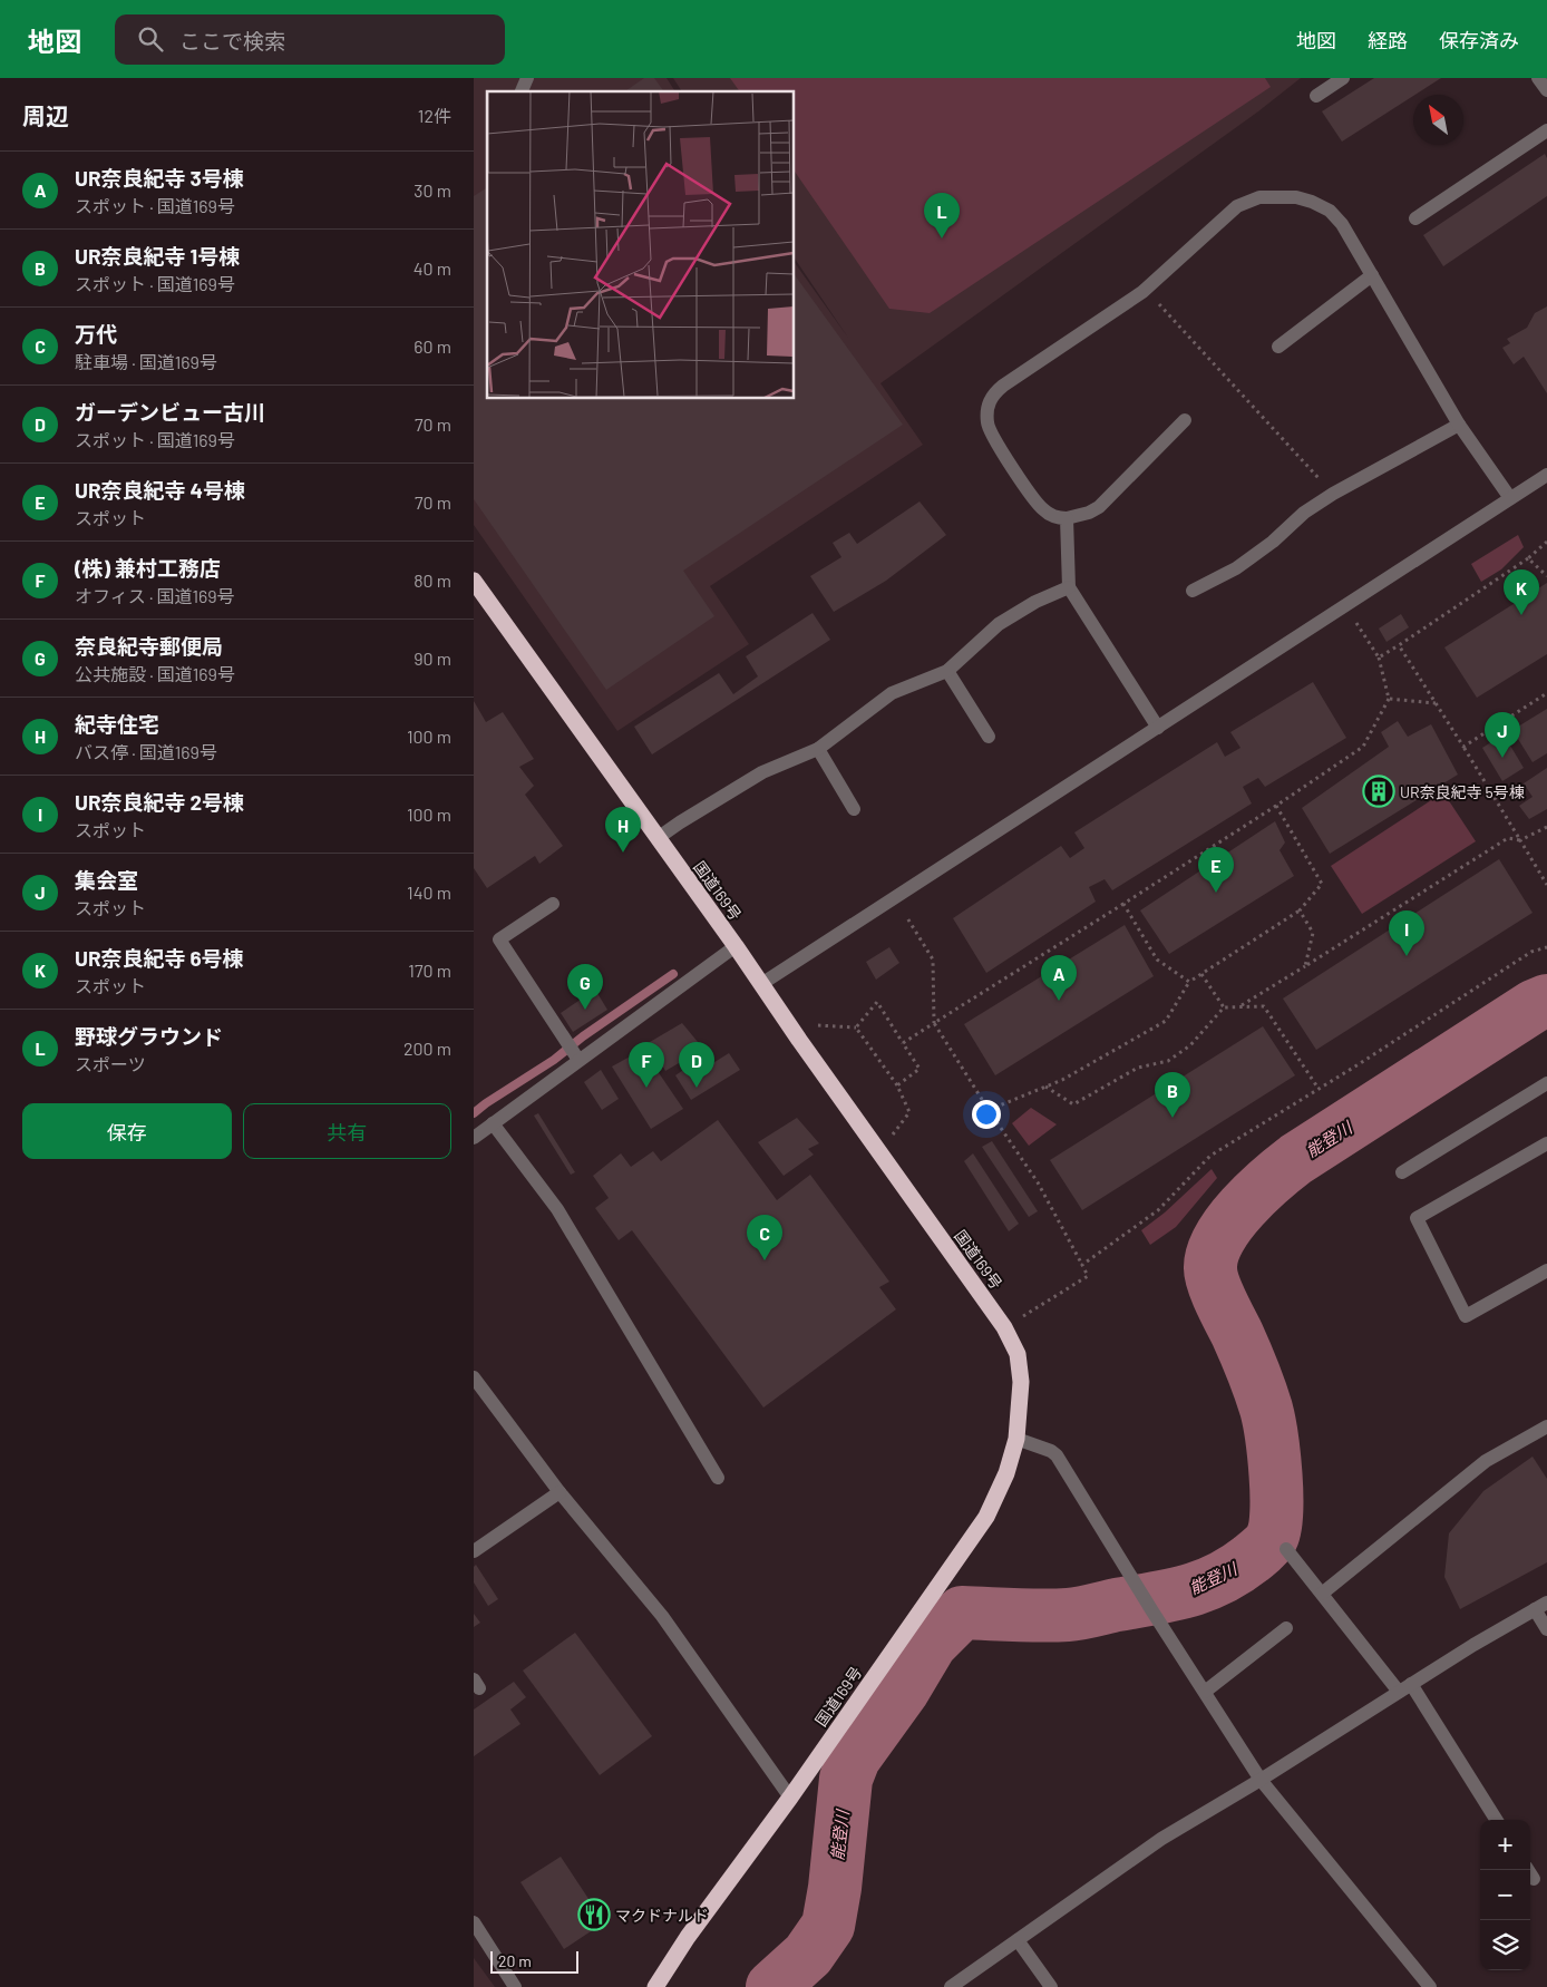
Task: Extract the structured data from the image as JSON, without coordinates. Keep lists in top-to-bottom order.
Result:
{
  "streets": {
    "highway": ["国道169号"]
  },
  "water": ["能登川"],
  "places": {
    "building": ["UR奈良紀寺 5号棟"],
    "restaurant": ["マクドナルド"]
  },
  "scale_bar": "20 m",
  "north": "top left",
  "page": {
    "header": "地図",
    "search": "ここで検索",
    "nav": ["地図", "経路", "保存済み"],
    "heading": ["周辺", "12件"],
    "list": [
      {
        "mark": "A",
        "name": "UR奈良紀寺 3号棟",
        "note": "スポット · 国道169号",
        "value": "30 m"
      },
      {
        "mark": "B",
        "name": "UR奈良紀寺 1号棟",
        "note": "スポット · 国道169号",
        "value": "40 m"
      },
      {
        "mark": "C",
        "name": "万代",
        "note": "駐車場 · 国道169号",
        "value": "60 m"
      },
      {
        "mark": "D",
        "name": "ガーデンビュー古川",
        "note": "スポット · 国道169号",
        "value": "70 m"
      },
      {
        "mark": "E",
        "name": "UR奈良紀寺 4号棟",
        "note": "スポット",
        "value": "70 m"
      },
      {
        "mark": "F",
        "name": "(株) 兼村工務店",
        "note": "オフィス · 国道169号",
        "value": "80 m"
      },
      {
        "mark": "G",
        "name": "奈良紀寺郵便局",
        "note": "公共施設 · 国道169号",
        "value": "90 m"
      },
      {
        "mark": "H",
        "name": "紀寺住宅",
        "note": "バス停 · 国道169号",
        "value": "100 m"
      },
      {
        "mark": "I",
        "name": "UR奈良紀寺 2号棟",
        "note": "スポット",
        "value": "100 m"
      },
      {
        "mark": "J",
        "name": "集会室",
        "note": "スポット",
        "value": "140 m"
      },
      {
        "mark": "K",
        "name": "UR奈良紀寺 6号棟",
        "note": "スポット",
        "value": "170 m"
      },
      {
        "mark": "L",
        "name": "野球グラウンド",
        "note": "スポーツ",
        "value": "200 m"
      }
    ],
    "pins": [
      "L",
      "K",
      "J",
      "H",
      "E",
      "I",
      "A",
      "G",
      "D",
      "F",
      "B",
      "C"
    ],
    "buttons": ["保存", "共有"],
    "map_buttons": ["+", "−"],
    "scale": "20 m"
  }
}
